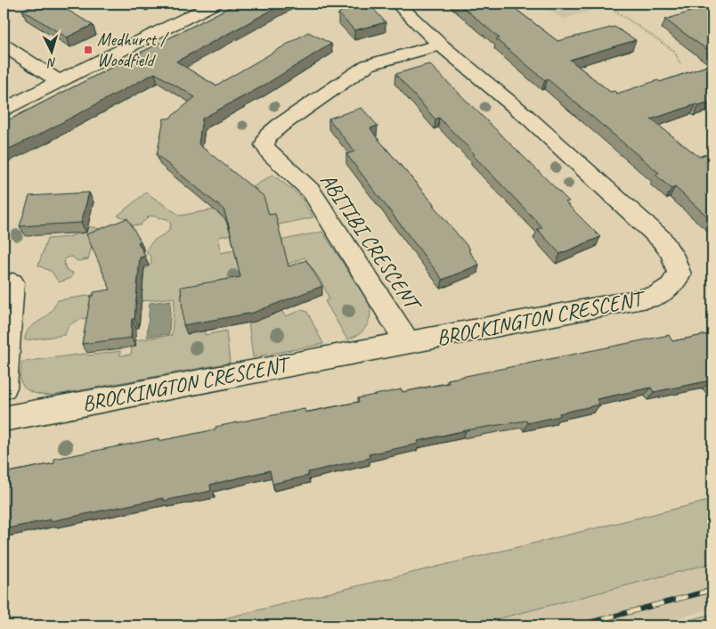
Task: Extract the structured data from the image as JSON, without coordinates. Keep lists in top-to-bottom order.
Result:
{
  "streets": {
    "street": ["ABITIBI CRESCENT", "BROCKINGTON CRESCENT"]
  },
  "crossings": [
    ["ABITIBI CRESCENT", "BROCKINGTON CRESCENT"]
  ],
  "places": {
    "transit": ["Medhurst / Woodfield"]
  },
  "north": "bottom"
}
